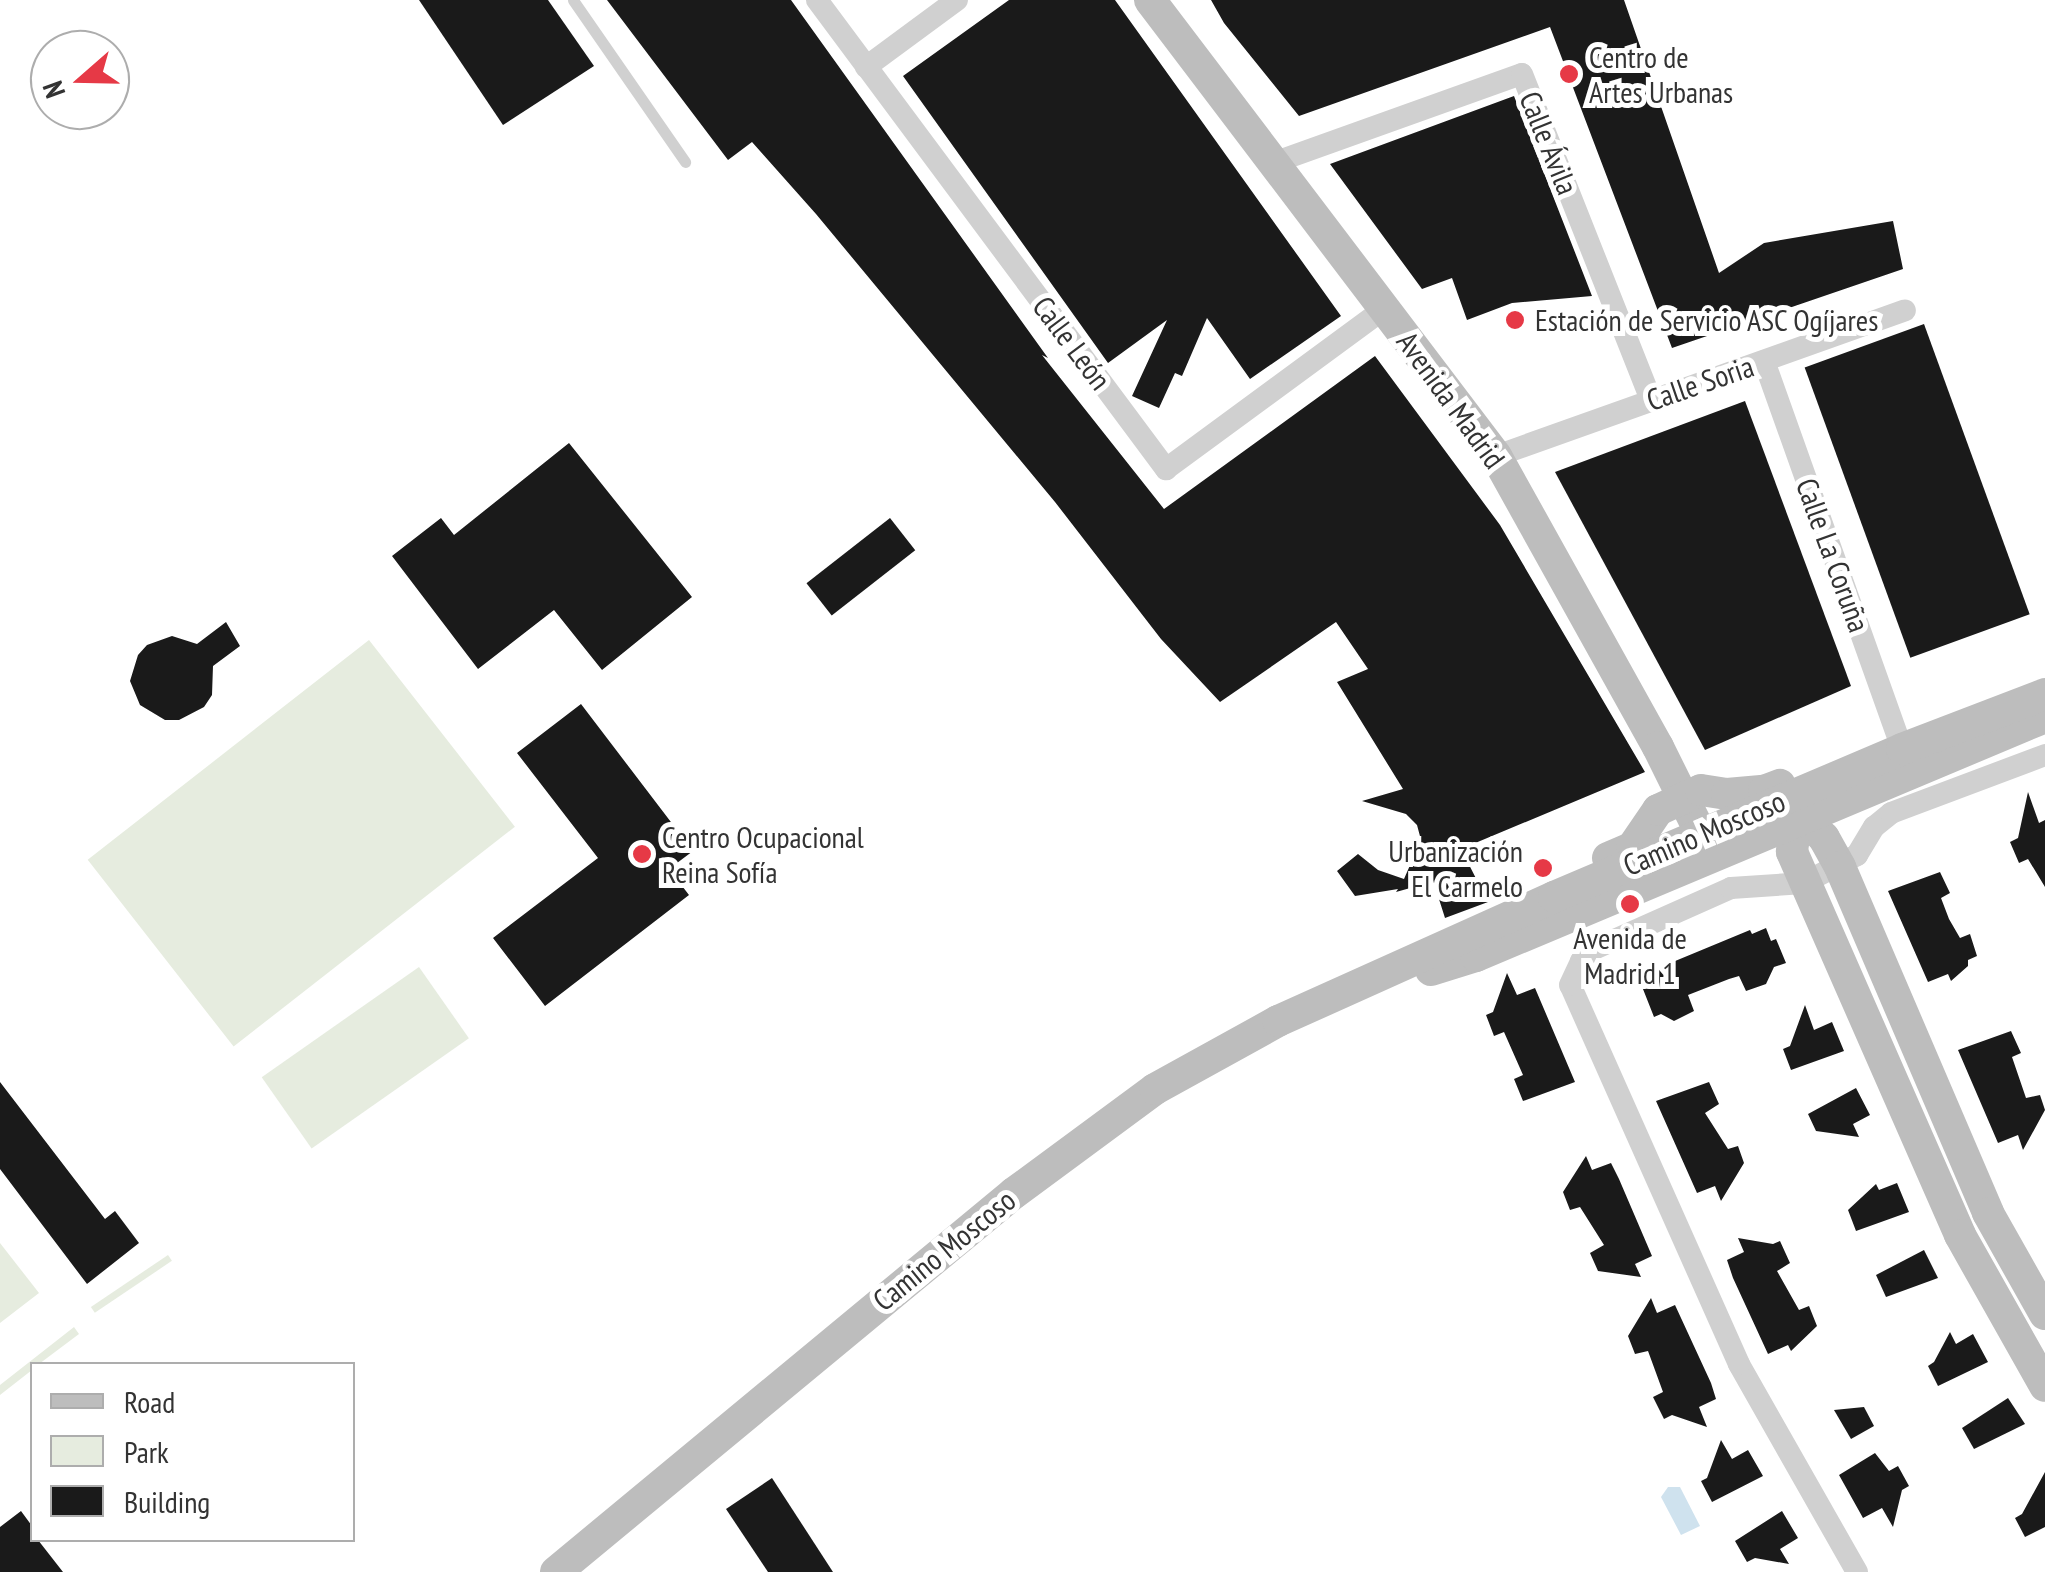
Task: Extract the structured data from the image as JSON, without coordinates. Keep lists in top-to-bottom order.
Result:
{
  "streets": {
    "street": [
      "Calle Ávila",
      "Calle León",
      "Calle Soria",
      "Avenida Madrid",
      "Calle La Coruña",
      "Camino Moscoso"
    ]
  },
  "crossings": [
    ["Calle Ávila", "Calle Soria"],
    ["Calle Ávila", "Avenida Madrid"],
    ["Calle León", "Avenida Madrid"],
    ["Calle Soria", "Avenida Madrid"],
    ["Calle Soria", "Calle La Coruña"],
    ["Avenida Madrid", "Camino Moscoso"],
    ["Calle La Coruña", "Camino Moscoso"]
  ],
  "places": [
    "Centro de Artes Urbanas",
    "Estación de Servicio ASC Ogíjares",
    "Centro Ocupacional Reina Sofía",
    "Urbanización El Carmelo",
    "Avenida de Madrid 1"
  ],
  "legend": ["Road", "Park", "Building"],
  "north": "left"
}
